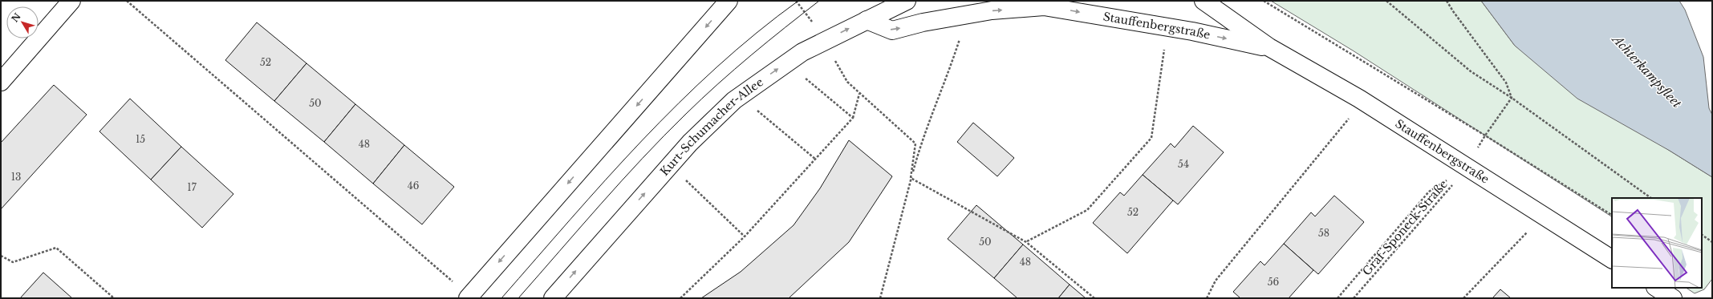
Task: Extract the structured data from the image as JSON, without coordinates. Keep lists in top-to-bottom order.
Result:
{
  "streets": {
    "street": ["Stauffenbergstraße", "Kurt-Schumacher-Allee"],
    "path": ["Graf-Sponeck-Straße"]
  },
  "crossings": [
    ["Stauffenbergstraße", "Kurt-Schumacher-Allee"],
    ["Stauffenbergstraße", "Graf-Sponeck-Straße"]
  ],
  "one_way": ["Stauffenbergstraße"],
  "water": ["Achterkampsfleet"],
  "house_numbers": [
    "52",
    "50",
    "15",
    "48",
    "54",
    "13",
    "46",
    "17",
    "52",
    "58",
    "50",
    "48",
    "56"
  ],
  "north": "top left"
}
